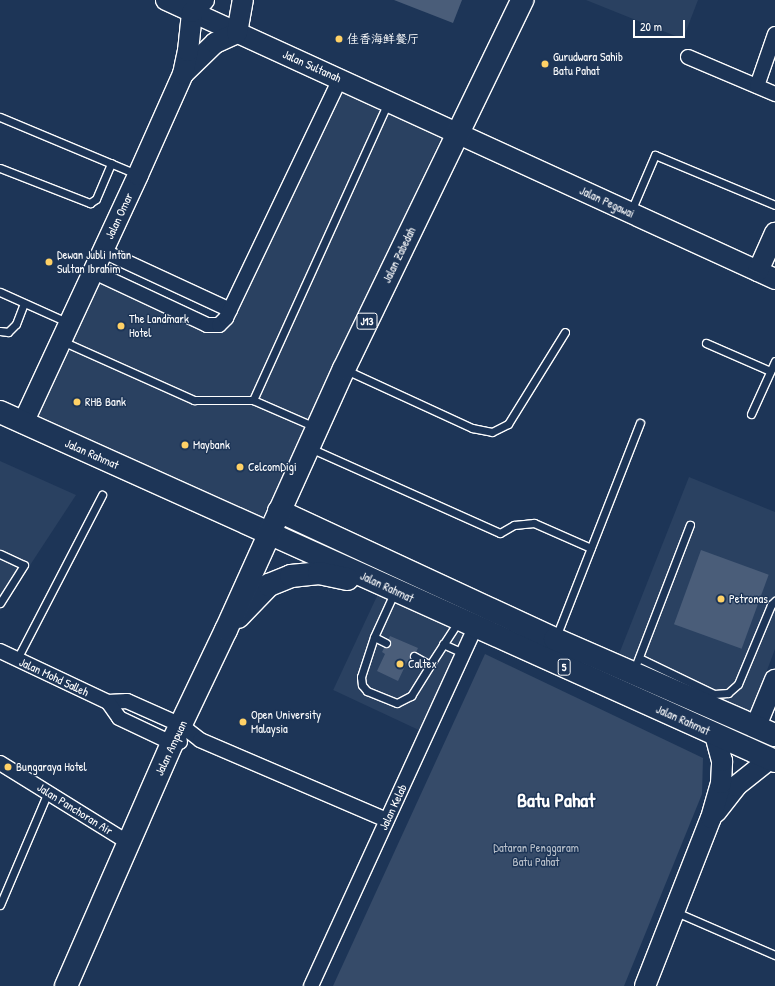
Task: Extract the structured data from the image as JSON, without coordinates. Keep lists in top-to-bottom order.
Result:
{
  "streets": {
    "main road": [
      "Jalan Zabedah",
      "J13",
      "Jalan Rahmat",
      "5",
      "Jalan Ampuan"
    ],
    "street": [
      "Jalan Sultanah",
      "Jalan Pegawai",
      "Jalan Omar",
      "Jalan Mohd Salleh",
      "Jalan Kelab",
      "Jalan Panchoran Air"
    ]
  },
  "crossings": [
    ["Jalan Sultanah", "Jalan Pegawai"],
    ["Jalan Sultanah", "Jalan Zabedah"],
    ["Jalan Pegawai", "Jalan Zabedah"],
    ["Jalan Omar", "Jalan Rahmat"],
    ["Jalan Zabedah", "Jalan Rahmat"],
    ["Jalan Zabedah", "Jalan Ampuan"],
    ["Jalan Rahmat", "Jalan Ampuan"],
    ["Jalan Rahmat", "Jalan Kelab"],
    ["Jalan Ampuan", "Jalan Panchoran Air"]
  ],
  "districts": ["Batu Pahat"],
  "parks": ["Dataran Penggaram Batu Pahat"],
  "places": [
    "佳香海鲜餐厅",
    "Gurudwara Sahib Batu Pahat",
    "Dewan Jubli Intan Sultan Ibrahim",
    "The Landmark Hotel",
    "RHB Bank",
    "Maybank",
    "CelcomDigi",
    "Petronas",
    "Caltex",
    "Open University Malaysia",
    "Bungaraya Hotel"
  ],
  "scale_bar": "20 m"
}
